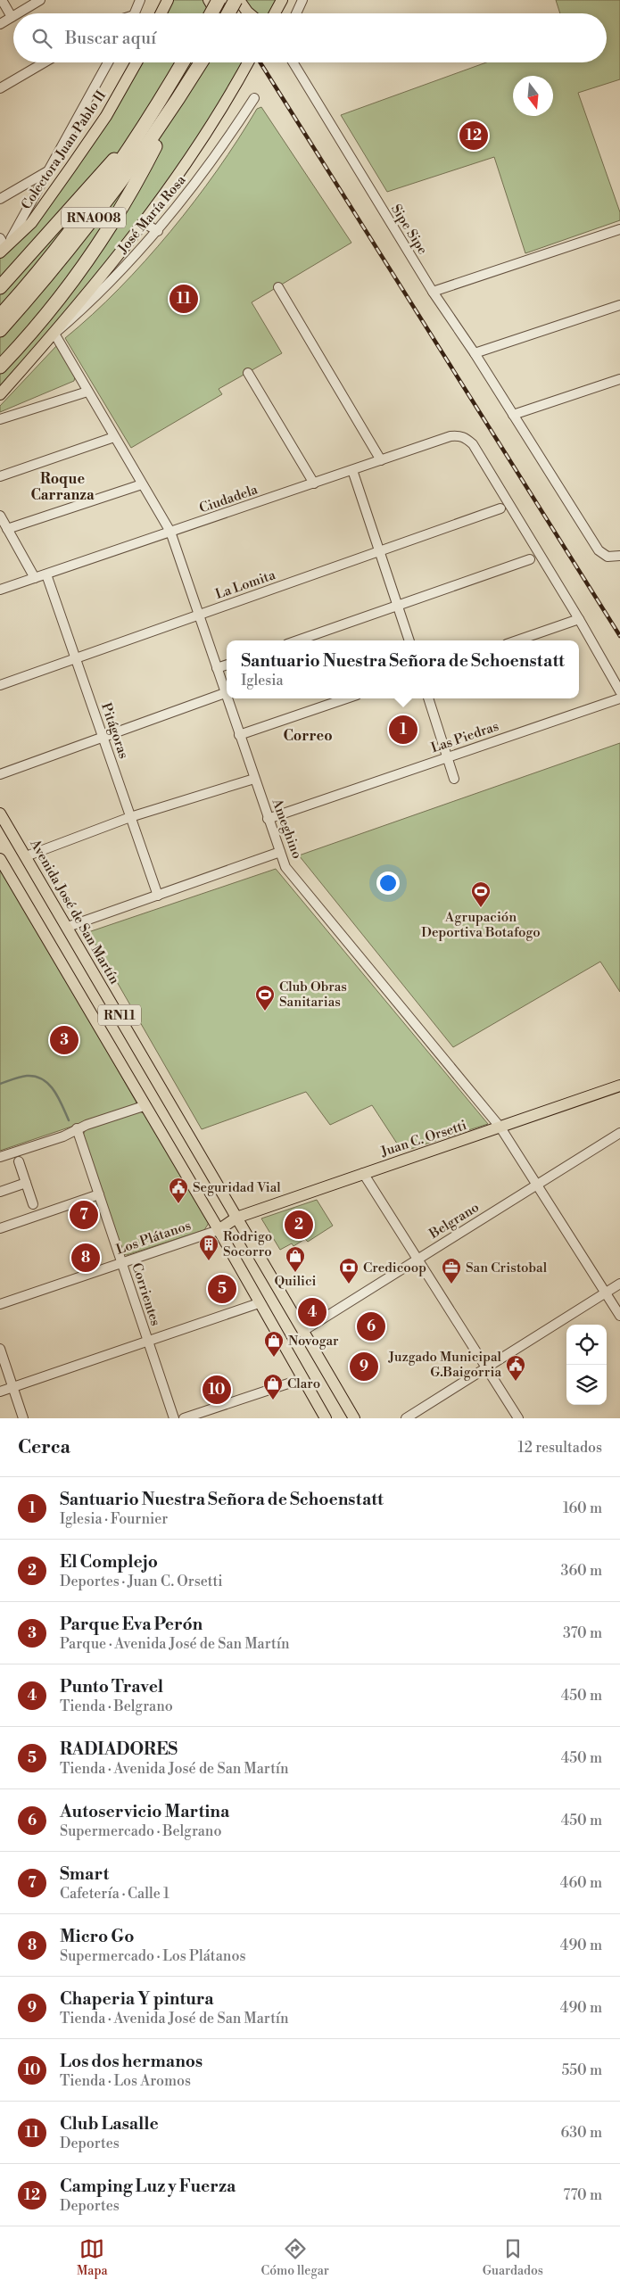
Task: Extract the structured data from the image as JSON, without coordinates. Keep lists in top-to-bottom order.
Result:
{
  "streets": {
    "highway": ["RNA008"],
    "main road": [
      "Colectora Juan Pablo II",
      "Avenida José de San Martín",
      "RN11",
      "Juan C. Orsetti",
      "Los Plátanos"
    ],
    "street": [
      "José María Rosa",
      "Sipe Sipe",
      "Ciudadela",
      "La Lomita",
      "Pitágoras",
      "Las Piedras",
      "Ameghino",
      "Belgrano",
      "Corrientes"
    ]
  },
  "crossings": [
    ["José María Rosa", "Ameghino"],
    ["Ciudadela", "Pitágoras"],
    ["Ciudadela", "Ameghino"],
    ["La Lomita", "Pitágoras"],
    ["La Lomita", "Ameghino"],
    ["Las Piedras", "Ameghino"],
    ["Ameghino", "Juan C. Orsetti"],
    ["Ameghino", "Belgrano"],
    ["Avenida José de San Martín", "Juan C. Orsetti"],
    ["Avenida José de San Martín", "Belgrano"],
    ["Avenida José de San Martín", "Los Plátanos"],
    ["RN11", "Los Plátanos"],
    ["Juan C. Orsetti", "Los Plátanos"],
    ["Los Plátanos", "Corrientes"]
  ],
  "districts": ["Roque Carranza", "Correo"],
  "places": {
    "sports": ["Agrupación Deportiva Botafogo", "Club Obras Sanitarias"],
    "public building": ["Seguridad Vial", "Juzgado Municipal G.Baigorria"],
    "building": ["Rodrigo Socorro"],
    "shop": ["Quilici", "Novogar", "Claro"],
    "bank": ["Credicoop"],
    "office": ["San Cristobal"]
  },
  "north": "bottom",
  "page": {
    "search": "Buscar aquí",
    "pins": [
      "12",
      "11",
      "1",
      "3",
      "7",
      "2",
      "8",
      "5",
      "4",
      "6",
      "9",
      "10"
    ],
    "popup": ["Santuario Nuestra Señora de Schoenstatt", "Iglesia"],
    "heading": ["Cerca", "12 resultados"],
    "list": [
      {
        "mark": "1",
        "name": "Santuario Nuestra Señora de Schoenstatt",
        "note": "Iglesia · Fournier",
        "value": "160 m"
      },
      {
        "mark": "2",
        "name": "El Complejo",
        "note": "Deportes · Juan C. Orsetti",
        "value": "360 m"
      },
      {
        "mark": "3",
        "name": "Parque Eva Perón",
        "note": "Parque · Avenida José de San Martín",
        "value": "370 m"
      },
      {
        "mark": "4",
        "name": "Punto Travel",
        "note": "Tienda · Belgrano",
        "value": "450 m"
      },
      {
        "mark": "5",
        "name": "RADIADORES",
        "note": "Tienda · Avenida José de San Martín",
        "value": "450 m"
      },
      {
        "mark": "6",
        "name": "Autoservicio Martina",
        "note": "Supermercado · Belgrano",
        "value": "450 m"
      },
      {
        "mark": "7",
        "name": "Smart",
        "note": "Cafetería · Calle 1",
        "value": "460 m"
      },
      {
        "mark": "8",
        "name": "Micro Go",
        "note": "Supermercado · Los Plátanos",
        "value": "490 m"
      },
      {
        "mark": "9",
        "name": "Chaperia Y pintura",
        "note": "Tienda · Avenida José de San Martín",
        "value": "490 m"
      },
      {
        "mark": "10",
        "name": "Los dos hermanos",
        "note": "Tienda · Los Aromos",
        "value": "550 m"
      },
      {
        "mark": "11",
        "name": "Club Lasalle",
        "note": "Deportes",
        "value": "630 m"
      },
      {
        "mark": "12",
        "name": "Camping Luz y Fuerza",
        "note": "Deportes",
        "value": "770 m"
      }
    ],
    "nav": ["Mapa", "Cómo llegar", "Guardados"]
  }
}
